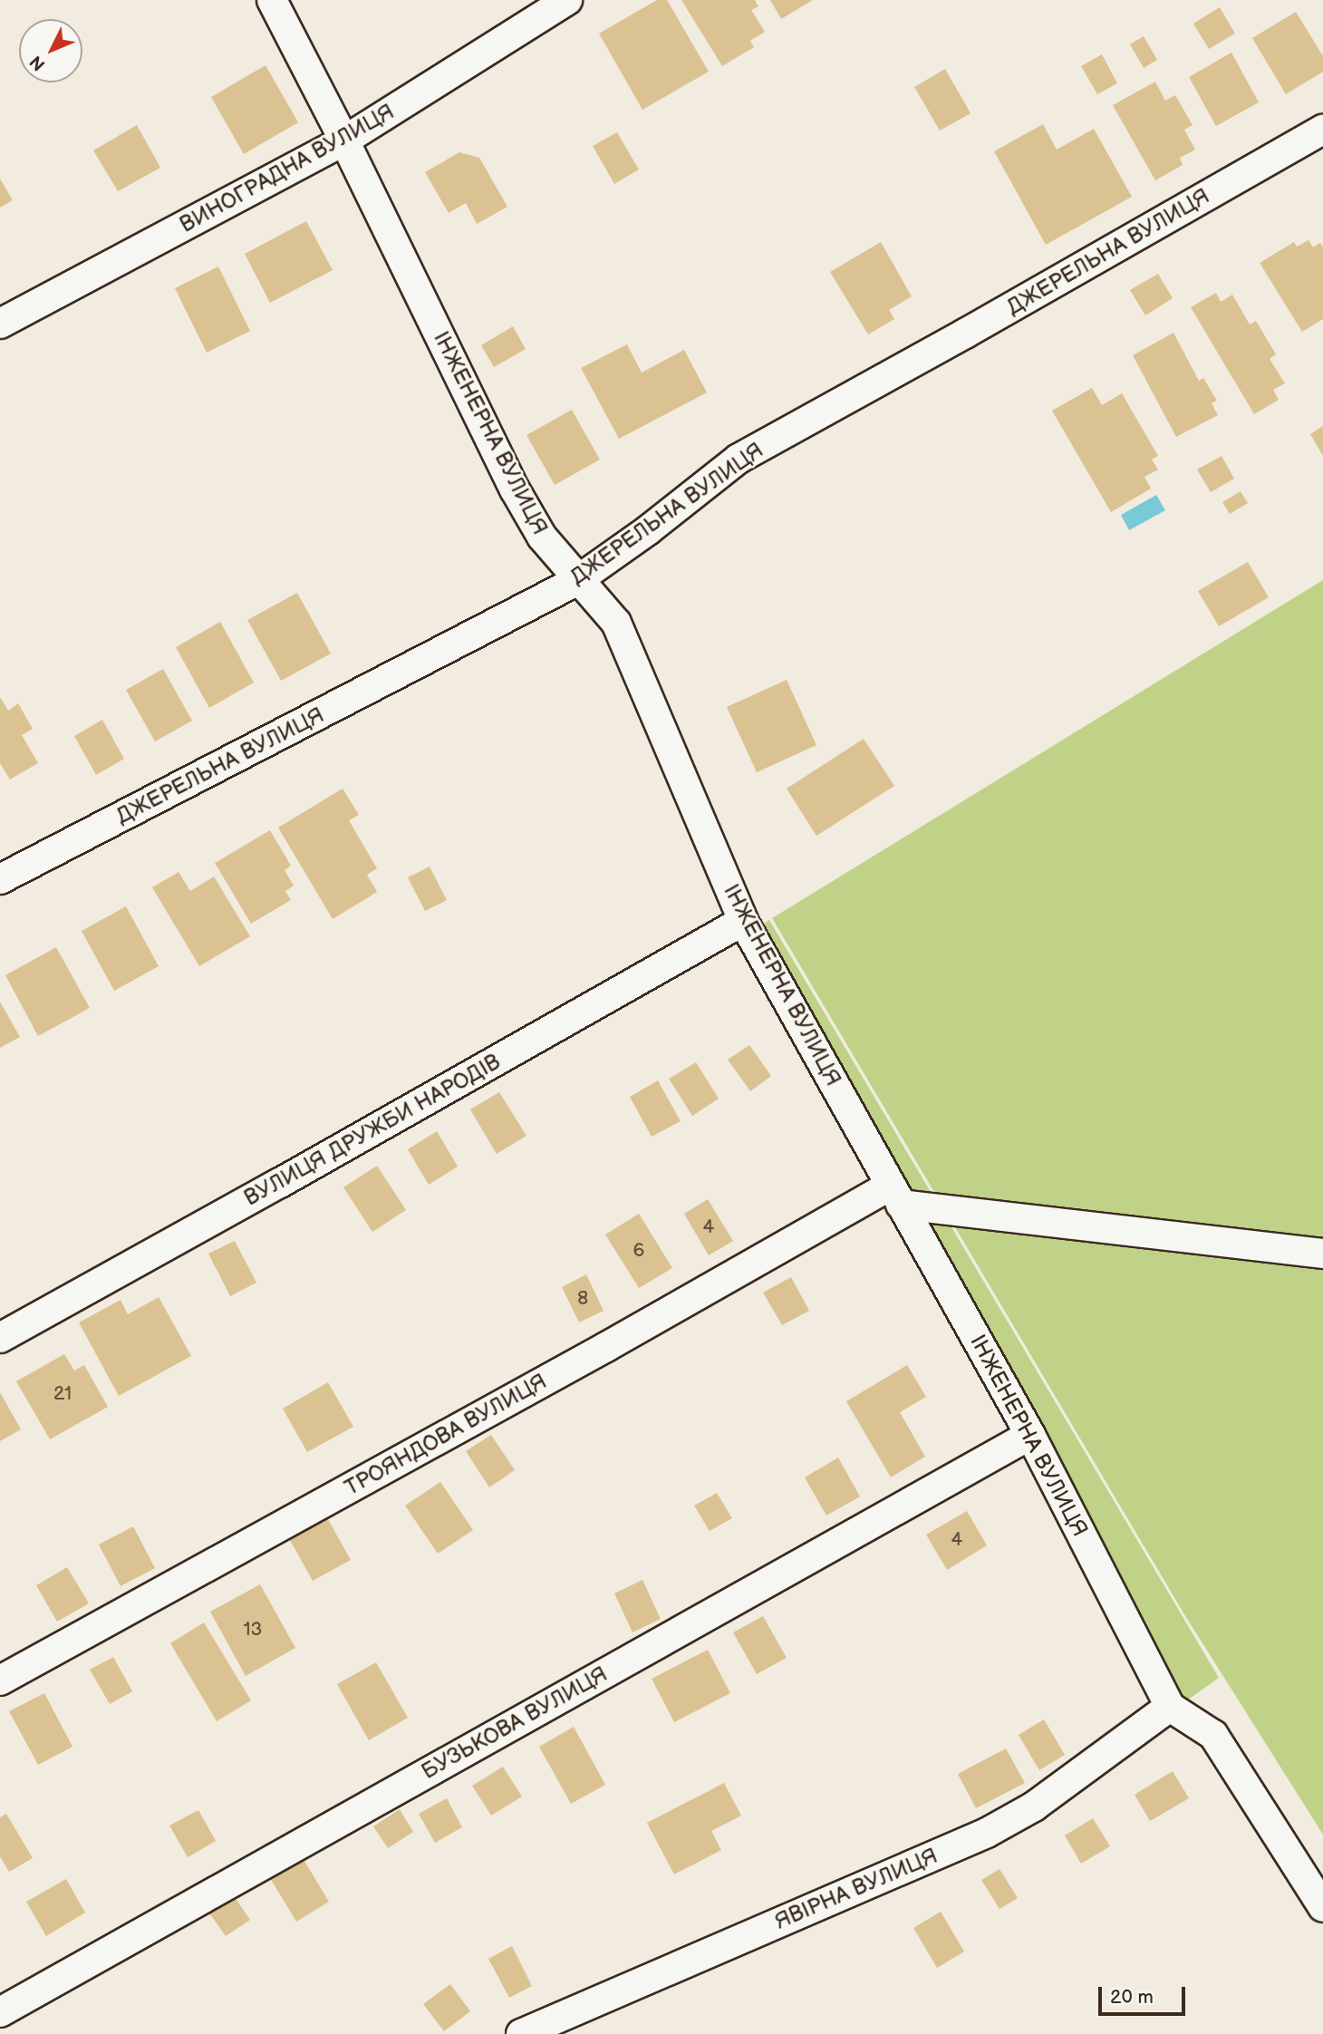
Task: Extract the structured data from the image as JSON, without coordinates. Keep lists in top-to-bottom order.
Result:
{
  "streets": {
    "street": [
      "ВИНОГРАДНА ВУЛИЦЯ",
      "ДЖЕРЕЛЬНА ВУЛИЦЯ",
      "ІНЖЕНЕРНА ВУЛИЦЯ",
      "ВУЛИЦЯ ДРУЖБИ НАРОДІВ",
      "ТРОЯНДОВА ВУЛИЦЯ",
      "БУЗЬКОВА ВУЛИЦЯ",
      "ЯВІРНА ВУЛИЦЯ"
    ]
  },
  "crossings": [
    ["ВИНОГРАДНА ВУЛИЦЯ", "ІНЖЕНЕРНА ВУЛИЦЯ"],
    ["ДЖЕРЕЛЬНА ВУЛИЦЯ", "ІНЖЕНЕРНА ВУЛИЦЯ"],
    ["ІНЖЕНЕРНА ВУЛИЦЯ", "ВУЛИЦЯ ДРУЖБИ НАРОДІВ"],
    ["ІНЖЕНЕРНА ВУЛИЦЯ", "ТРОЯНДОВА ВУЛИЦЯ"],
    ["ІНЖЕНЕРНА ВУЛИЦЯ", "БУЗЬКОВА ВУЛИЦЯ"],
    ["ІНЖЕНЕРНА ВУЛИЦЯ", "ЯВІРНА ВУЛИЦЯ"]
  ],
  "house_numbers": [
    "4",
    "6",
    "8",
    "21",
    "4",
    "13"
  ],
  "scale_bar": "20 m",
  "north": "bottom left"
}
